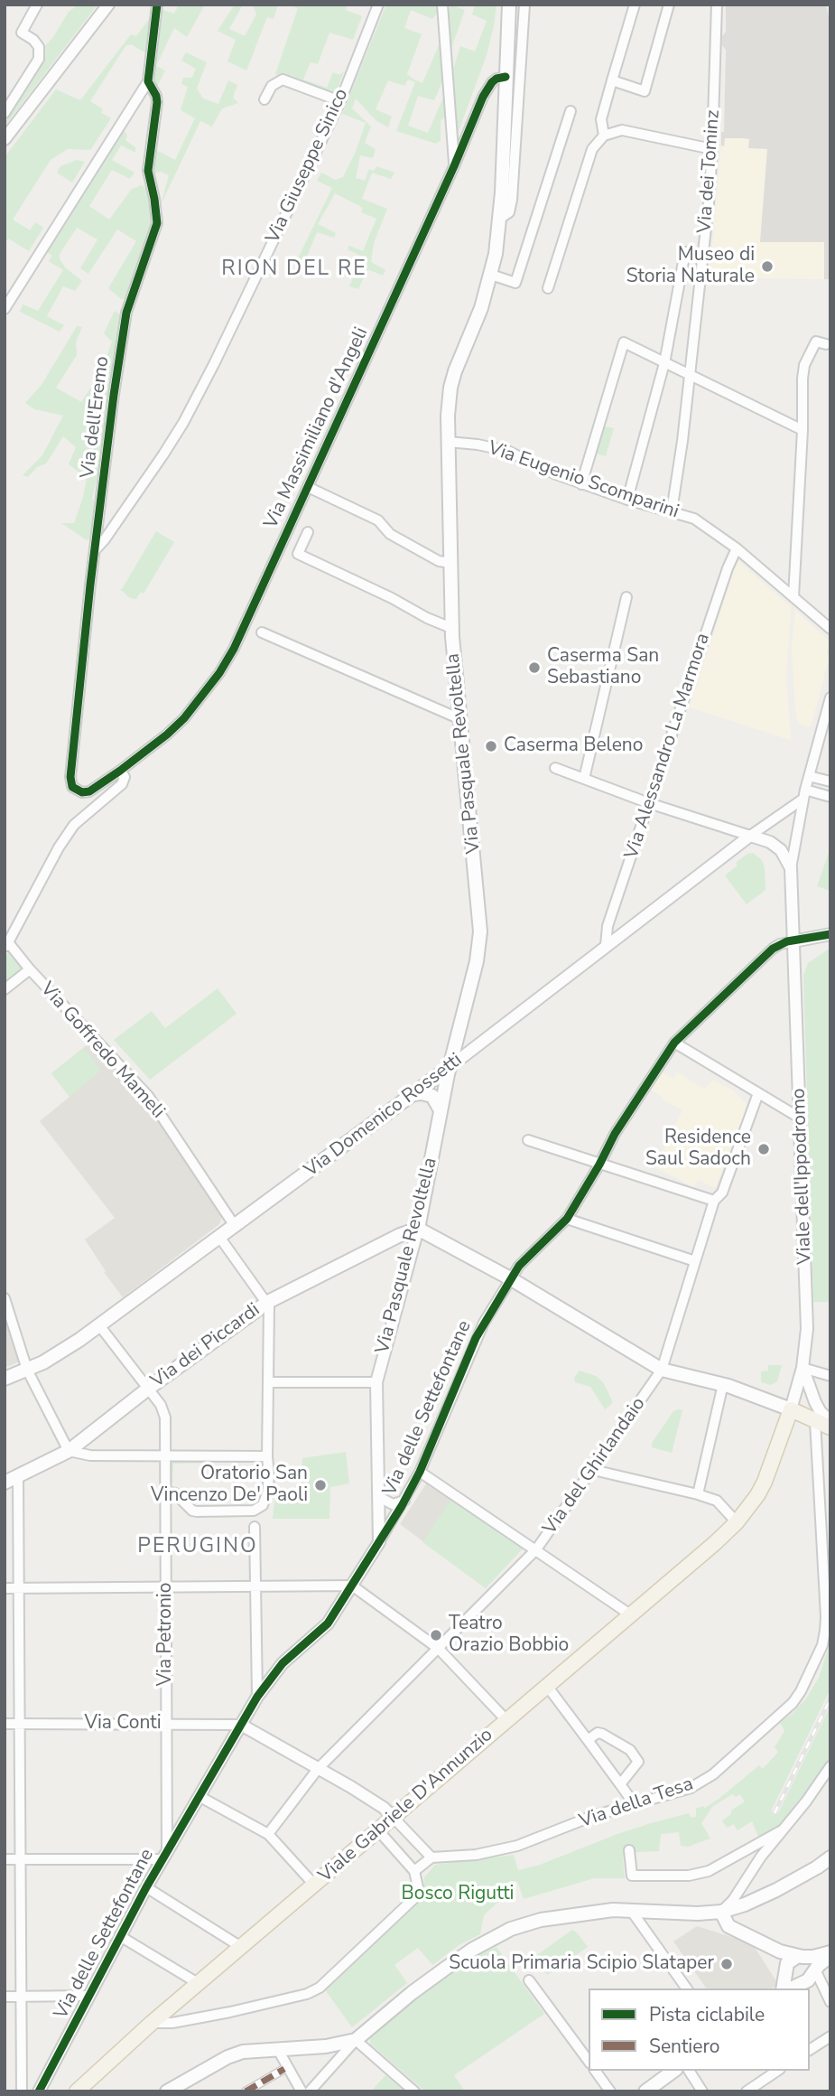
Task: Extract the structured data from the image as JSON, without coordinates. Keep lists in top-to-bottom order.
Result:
{
  "streets": {
    "main road": [
      "Via Pasquale Revoltella",
      "Via Domenico Rossetti",
      "Via dei Piccardi",
      "Viale Gabriele D'Annunzio"
    ],
    "street": [
      "Via Giuseppe Sinico",
      "Via dei Tominz",
      "Via dell'Eremo",
      "Via Massimiliano d'Angeli",
      "Via Eugenio Scomparini",
      "Via Alessandro La Marmora",
      "Via Goffredo Mameli",
      "Viale dell'Ippodromo",
      "Via delle Settefontane",
      "Via del Ghirlandaio",
      "Via Petronio",
      "Via Conti",
      "Via della Tesa"
    ]
  },
  "crossings": [
    ["Via Giuseppe Sinico", "Via dell'Eremo"],
    ["Via dei Tominz", "Via Eugenio Scomparini"],
    ["Via dell'Eremo", "Via Massimiliano d'Angeli"],
    ["Via Massimiliano d'Angeli", "Via Pasquale Revoltella"],
    ["Via Eugenio Scomparini", "Via Alessandro La Marmora"],
    ["Via Eugenio Scomparini", "Via Pasquale Revoltella"],
    ["Via Alessandro La Marmora", "Via Domenico Rossetti"],
    ["Via Pasquale Revoltella", "Via Domenico Rossetti"],
    ["Via Pasquale Revoltella", "Via dei Piccardi"],
    ["Via Pasquale Revoltella", "Via delle Settefontane"],
    ["Via Goffredo Mameli", "Via Domenico Rossetti"],
    ["Via Domenico Rossetti", "Via Petronio"],
    ["Viale dell'Ippodromo", "Via delle Settefontane"],
    ["Viale dell'Ippodromo", "Viale Gabriele D'Annunzio"],
    ["Via dei Piccardi", "Via Petronio"],
    ["Via delle Settefontane", "Via Petronio"],
    ["Via delle Settefontane", "Via Conti"],
    ["Via Petronio", "Via Conti"]
  ],
  "districts": ["RION DEL RE", "PERUGINO"],
  "parks": ["Bosco Rigutti"],
  "places": [
    "Museo di Storia Naturale",
    "Caserma San Sebastiano",
    "Caserma Beleno",
    "Residence Saul Sadoch",
    "Oratorio San Vincenzo De' Paoli",
    "Teatro Orazio Bobbio",
    "Scuola Primaria Scipio Slataper"
  ],
  "legend": ["Pista ciclabile", "Sentiero"]
}
